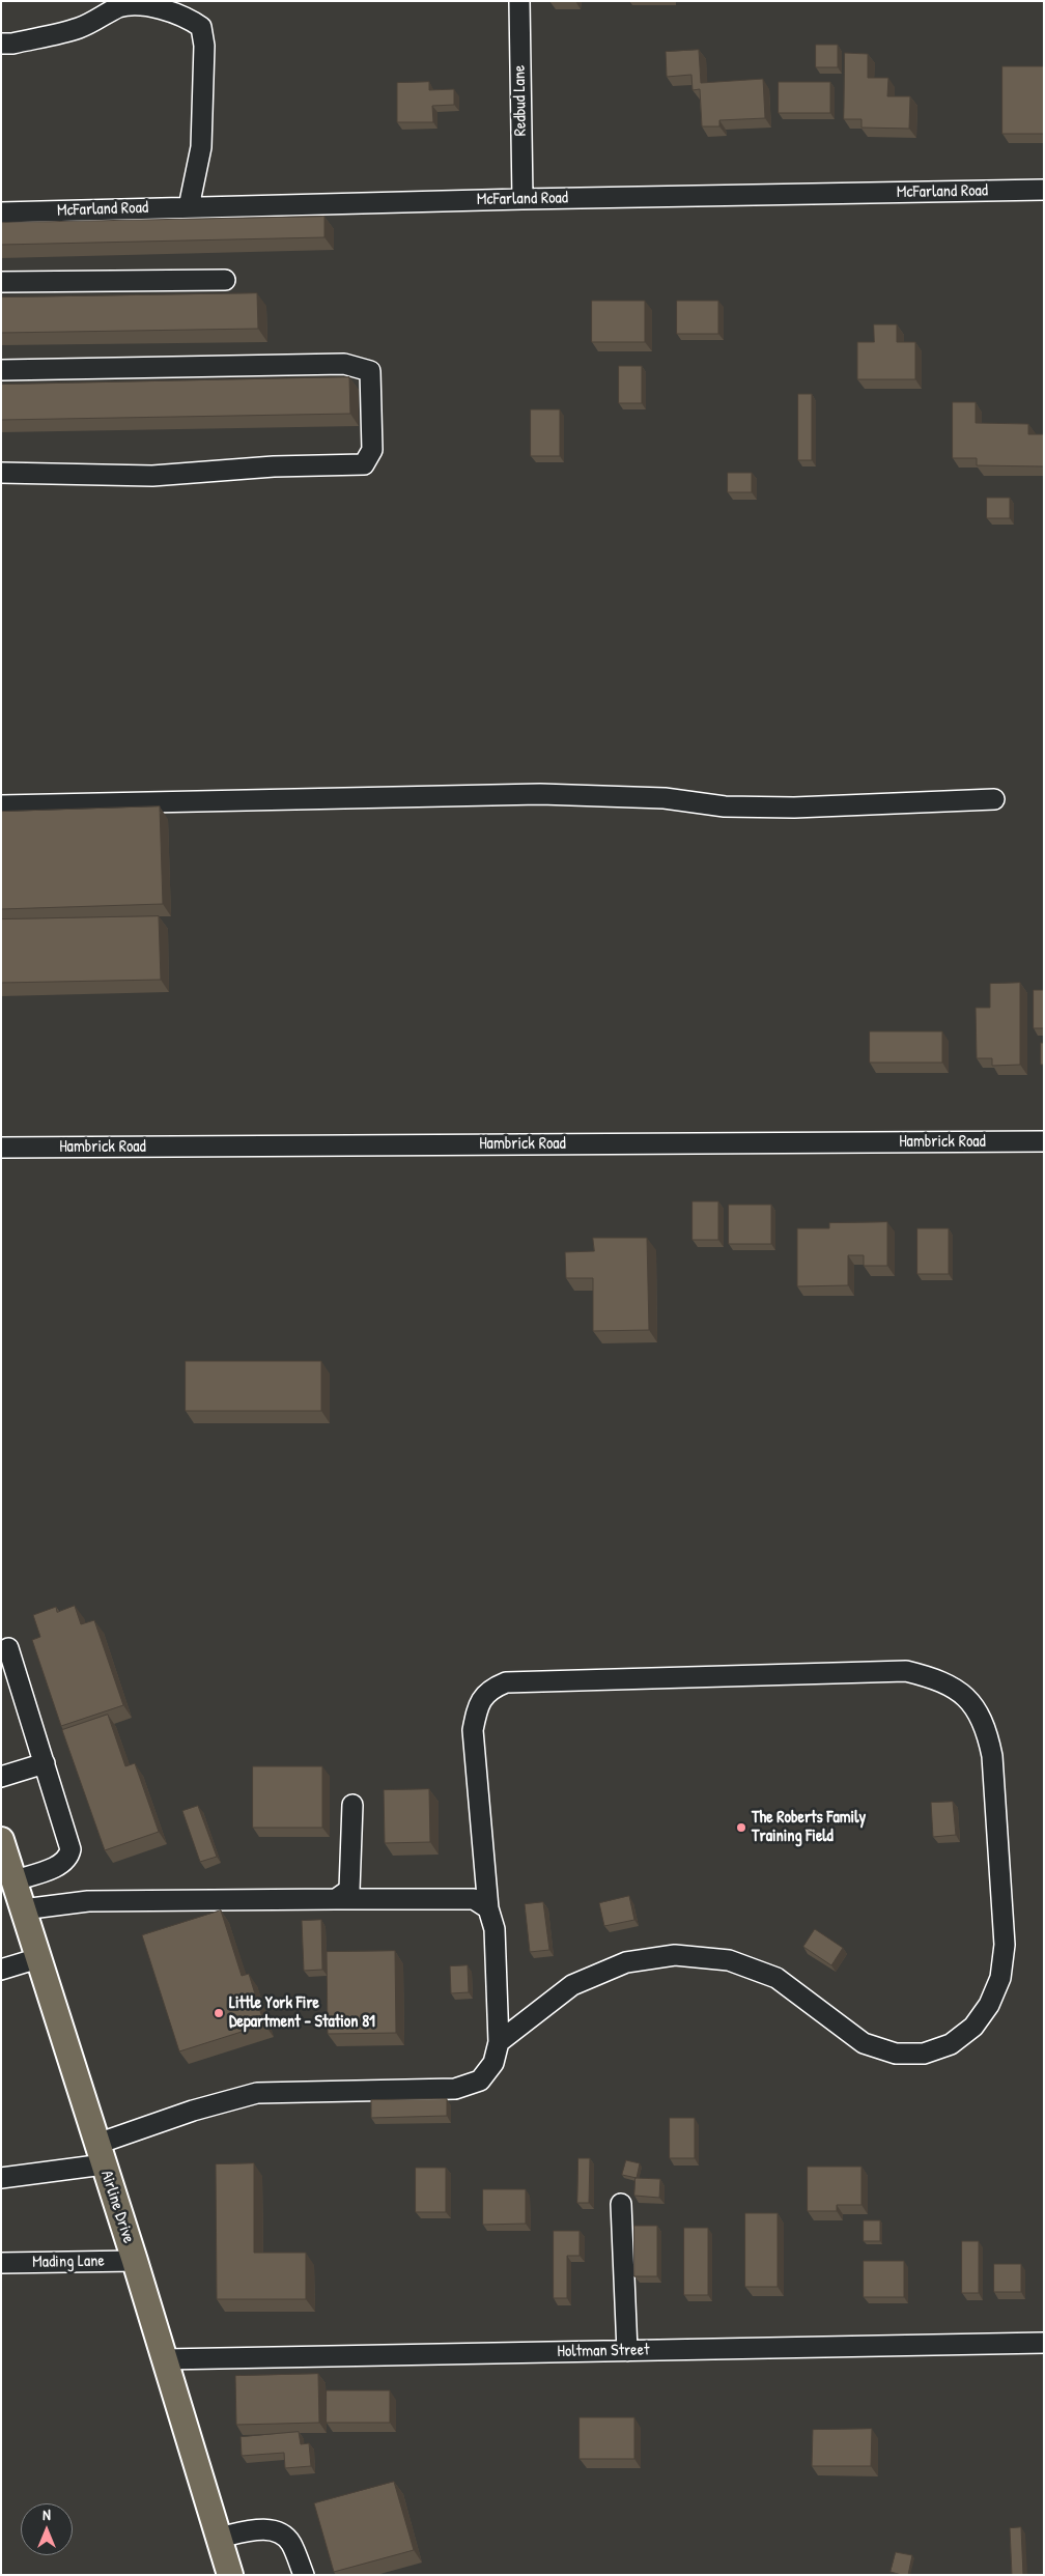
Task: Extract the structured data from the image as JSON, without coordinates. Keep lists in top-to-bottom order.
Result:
{
  "streets": {
    "main road": ["Airline Drive"],
    "street": [
      "Redbud Lane",
      "McFarland Road",
      "Hambrick Road",
      "Mading Lane",
      "Holtman Street"
    ]
  },
  "crossings": [
    ["Redbud Lane", "McFarland Road"],
    ["Airline Drive", "Mading Lane"],
    ["Airline Drive", "Holtman Street"]
  ],
  "places": ["The Roberts Family Training Field", "Little York Fire Department - Station 81"],
  "north": "top"
}
